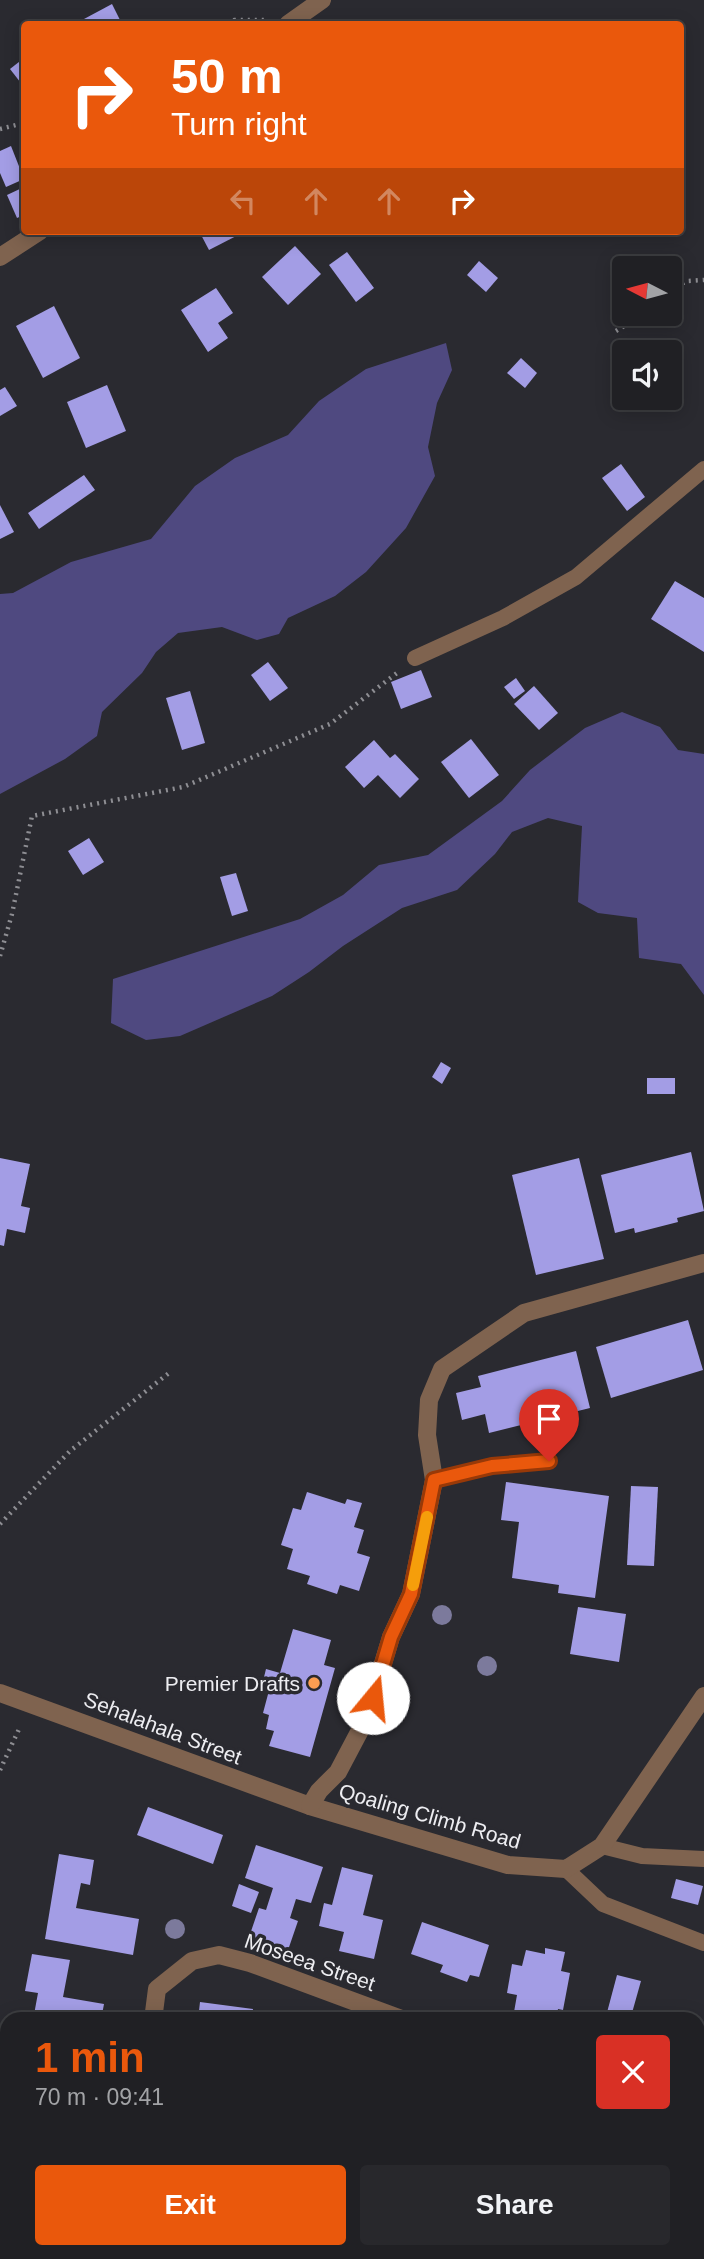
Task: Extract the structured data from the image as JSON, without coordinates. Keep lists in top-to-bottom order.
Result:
{
  "streets": {
    "street": ["Sehalahala Street", "Qoaling Climb Road", "Moseea Street"]
  },
  "crossings": [
    ["Sehalahala Street", "Qoaling Climb Road"]
  ],
  "places": ["Premier Drafts"],
  "north": "left",
  "page": {
    "turn": ["50 m", "Turn right"],
    "heading": ["1 min", "70 m · 09:41"],
    "buttons": ["Exit", "Share"]
  }
}
